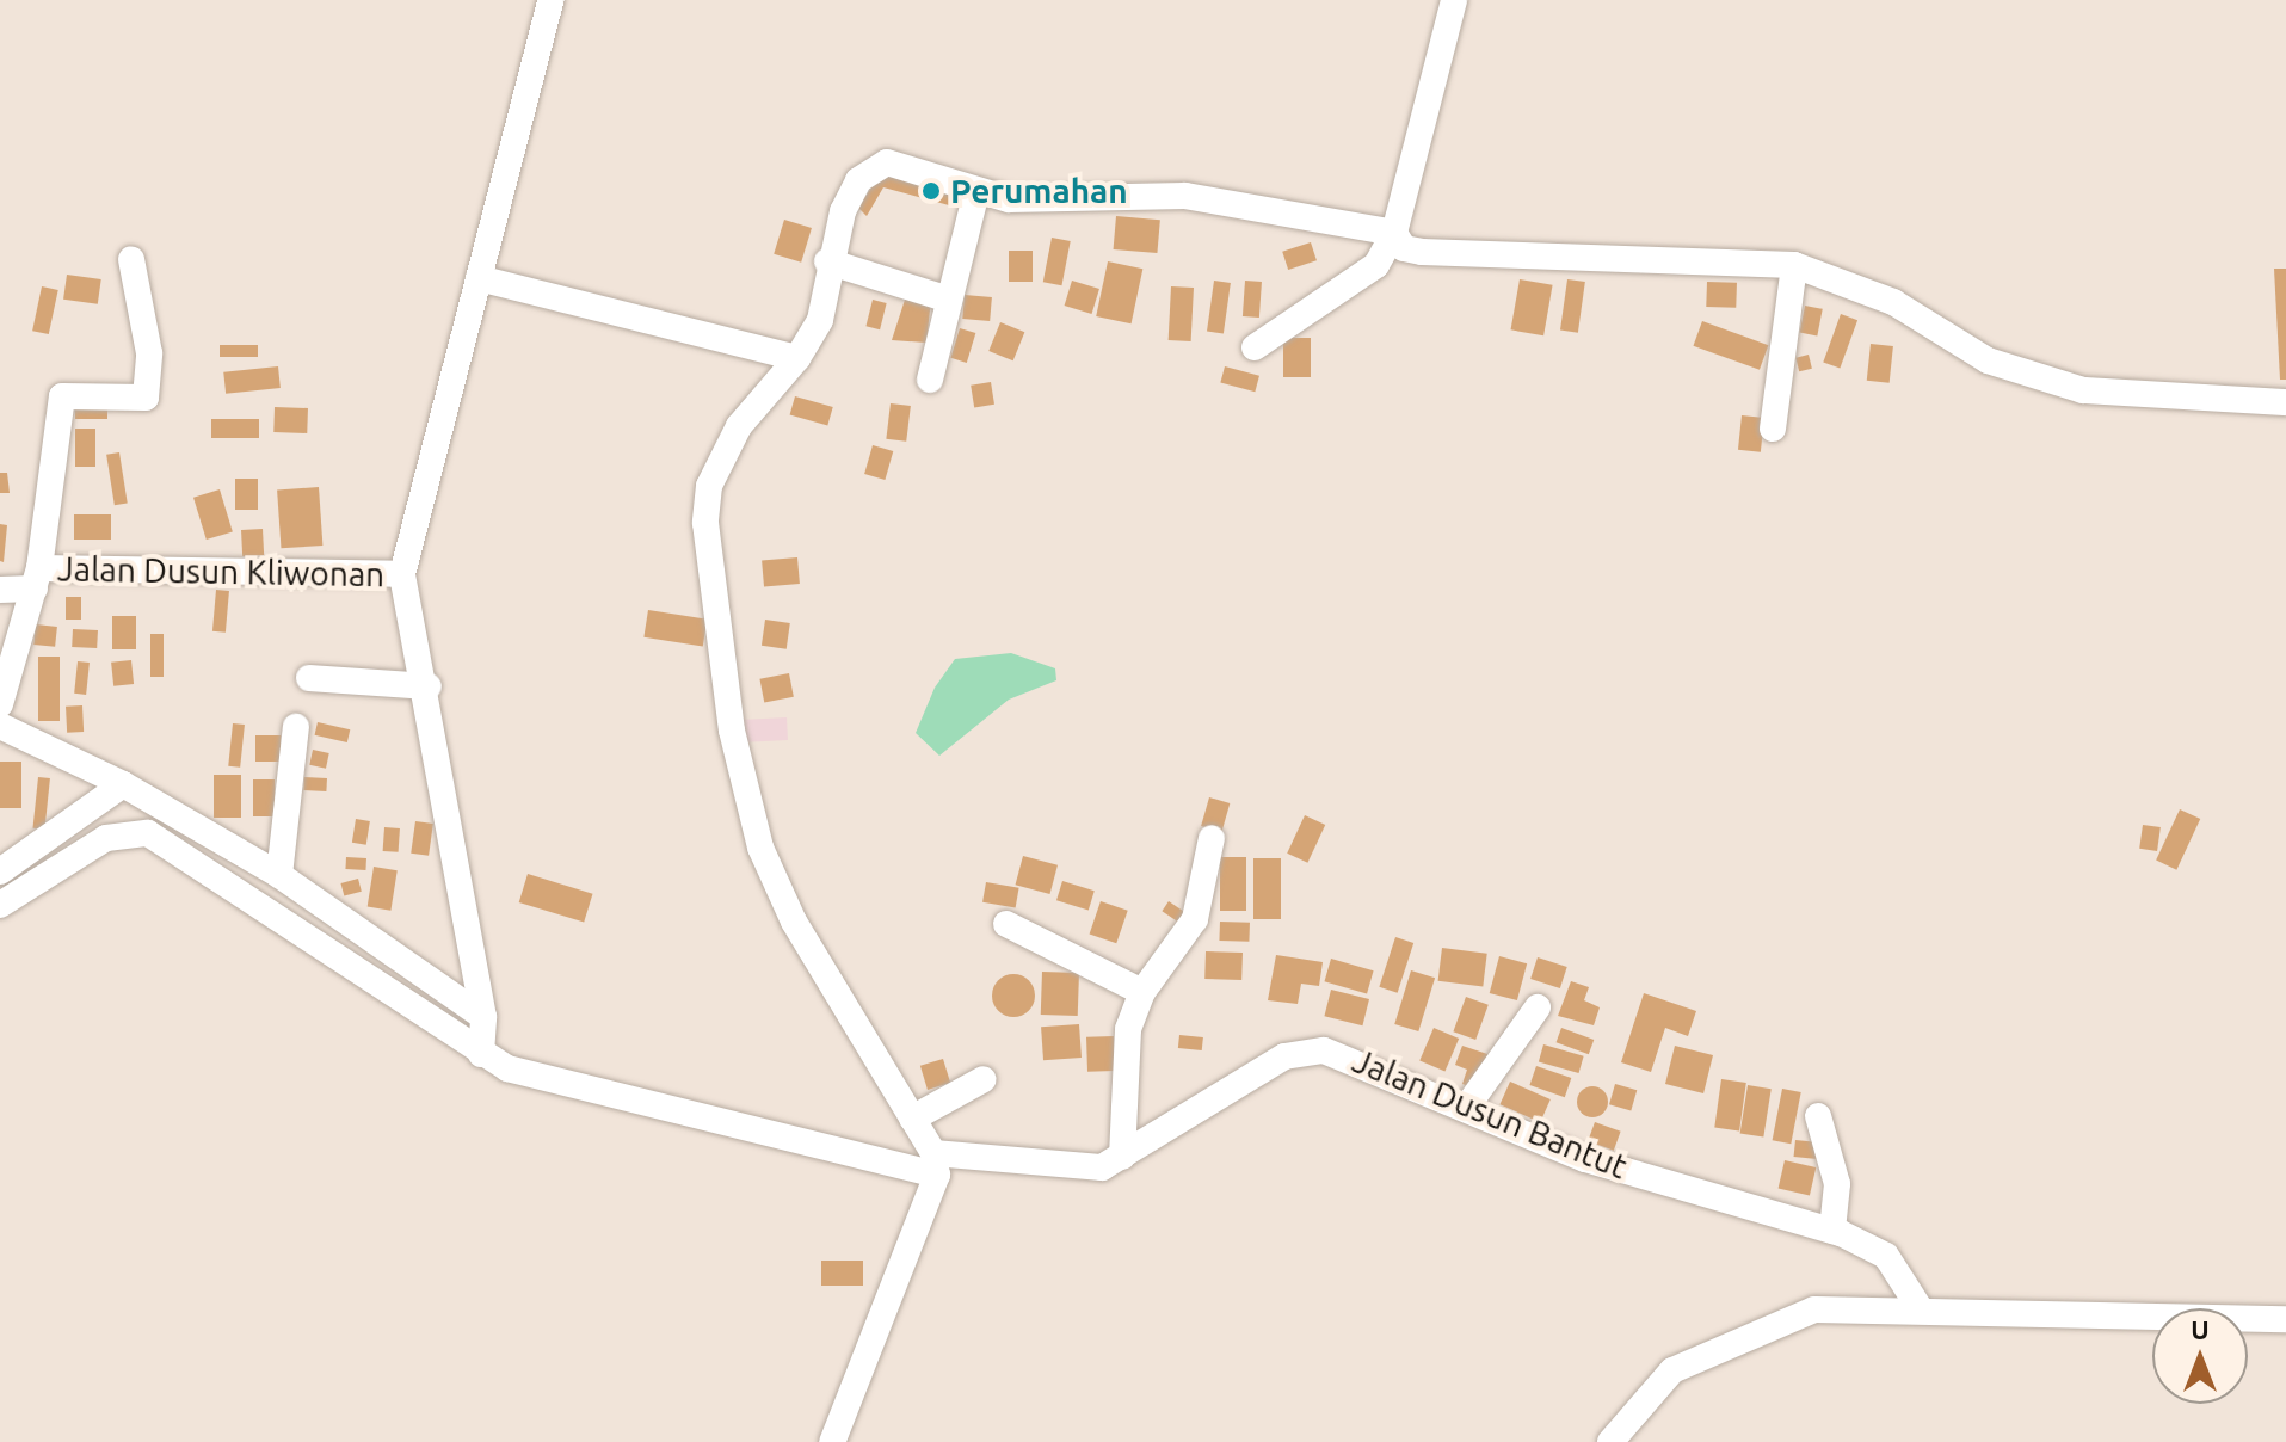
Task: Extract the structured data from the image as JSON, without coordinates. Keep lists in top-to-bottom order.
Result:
{
  "streets": {
    "street": ["Jalan Dusun Kliwonan", "Jalan Dusun Bantut"]
  },
  "places": ["Perumahan"],
  "north": "top"
}
